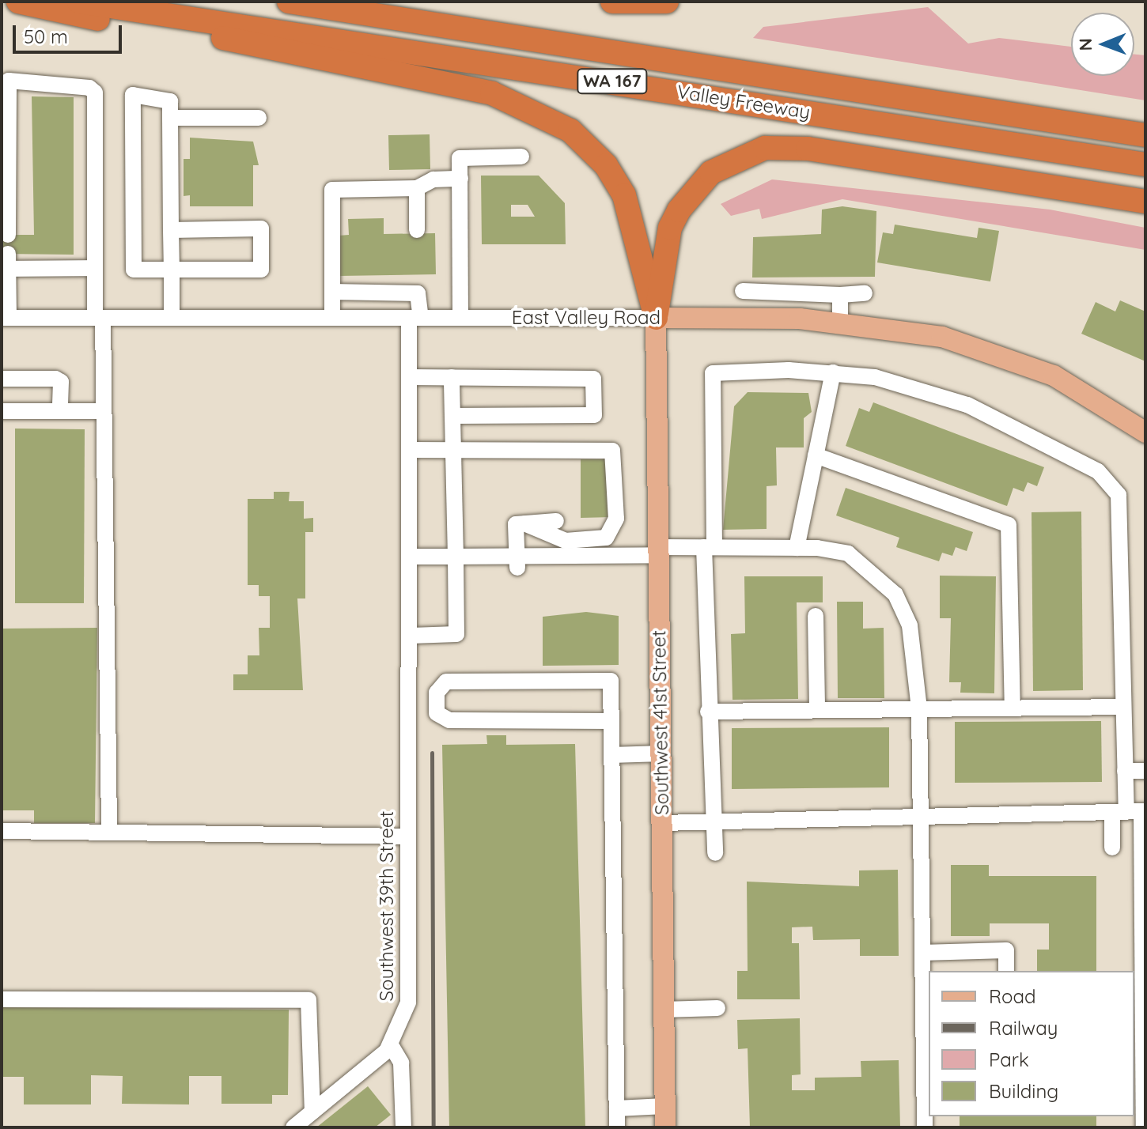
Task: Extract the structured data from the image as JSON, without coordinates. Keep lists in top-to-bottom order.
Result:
{
  "streets": {
    "highway": ["WA 167", "Valley Freeway"],
    "main road": ["East Valley Road", "Southwest 41st Street"],
    "street": ["Southwest 39th Street"]
  },
  "crossings": [
    ["East Valley Road", "Southwest 41st Street"],
    ["East Valley Road", "Southwest 39th Street"]
  ],
  "legend": [
    "Road",
    "Railway",
    "Park",
    "Building"
  ],
  "scale_bar": "50 m",
  "north": "left"
}
